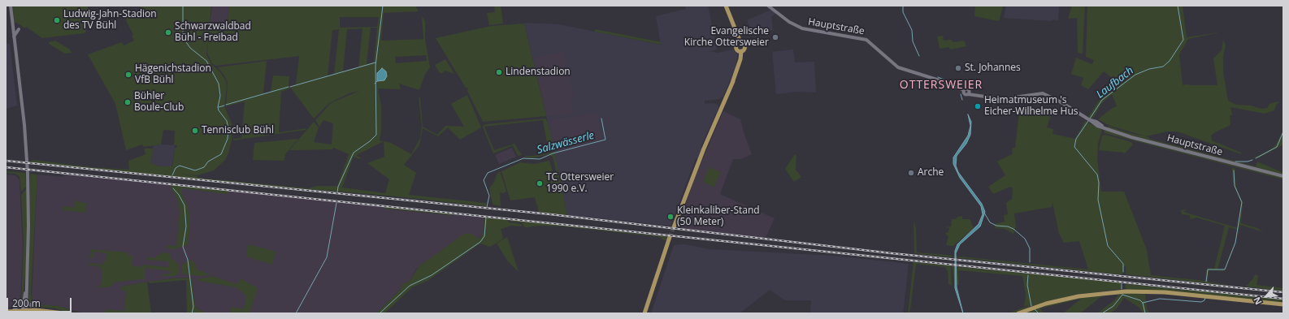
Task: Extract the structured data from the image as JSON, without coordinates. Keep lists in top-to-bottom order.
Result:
{
  "streets": {
    "street": ["Hauptstraße"]
  },
  "districts": ["OTTERSWEIER"],
  "water": ["Laufbach", "Salzwässerle"],
  "places": [
    "Ludwig-Jahn-Stadion des TV Bühl",
    "Schwarzwaldbad Bühl - Freibad",
    "Evangelische Kirche Ottersweier",
    "St. Johannes",
    "Lindenstadion",
    "Hägenichstadion VfB Bühl",
    "Bühler Boule-Club",
    "Heimatmuseum 's Eicher-Wilhelme Hus",
    "Tennisclub Bühl",
    "Arche",
    "TC Ottersweier 1990 e.V.",
    "Kleinkaliber-Stand (50 Meter)"
  ],
  "scale_bar": "200 m",
  "north": "bottom left"
}
